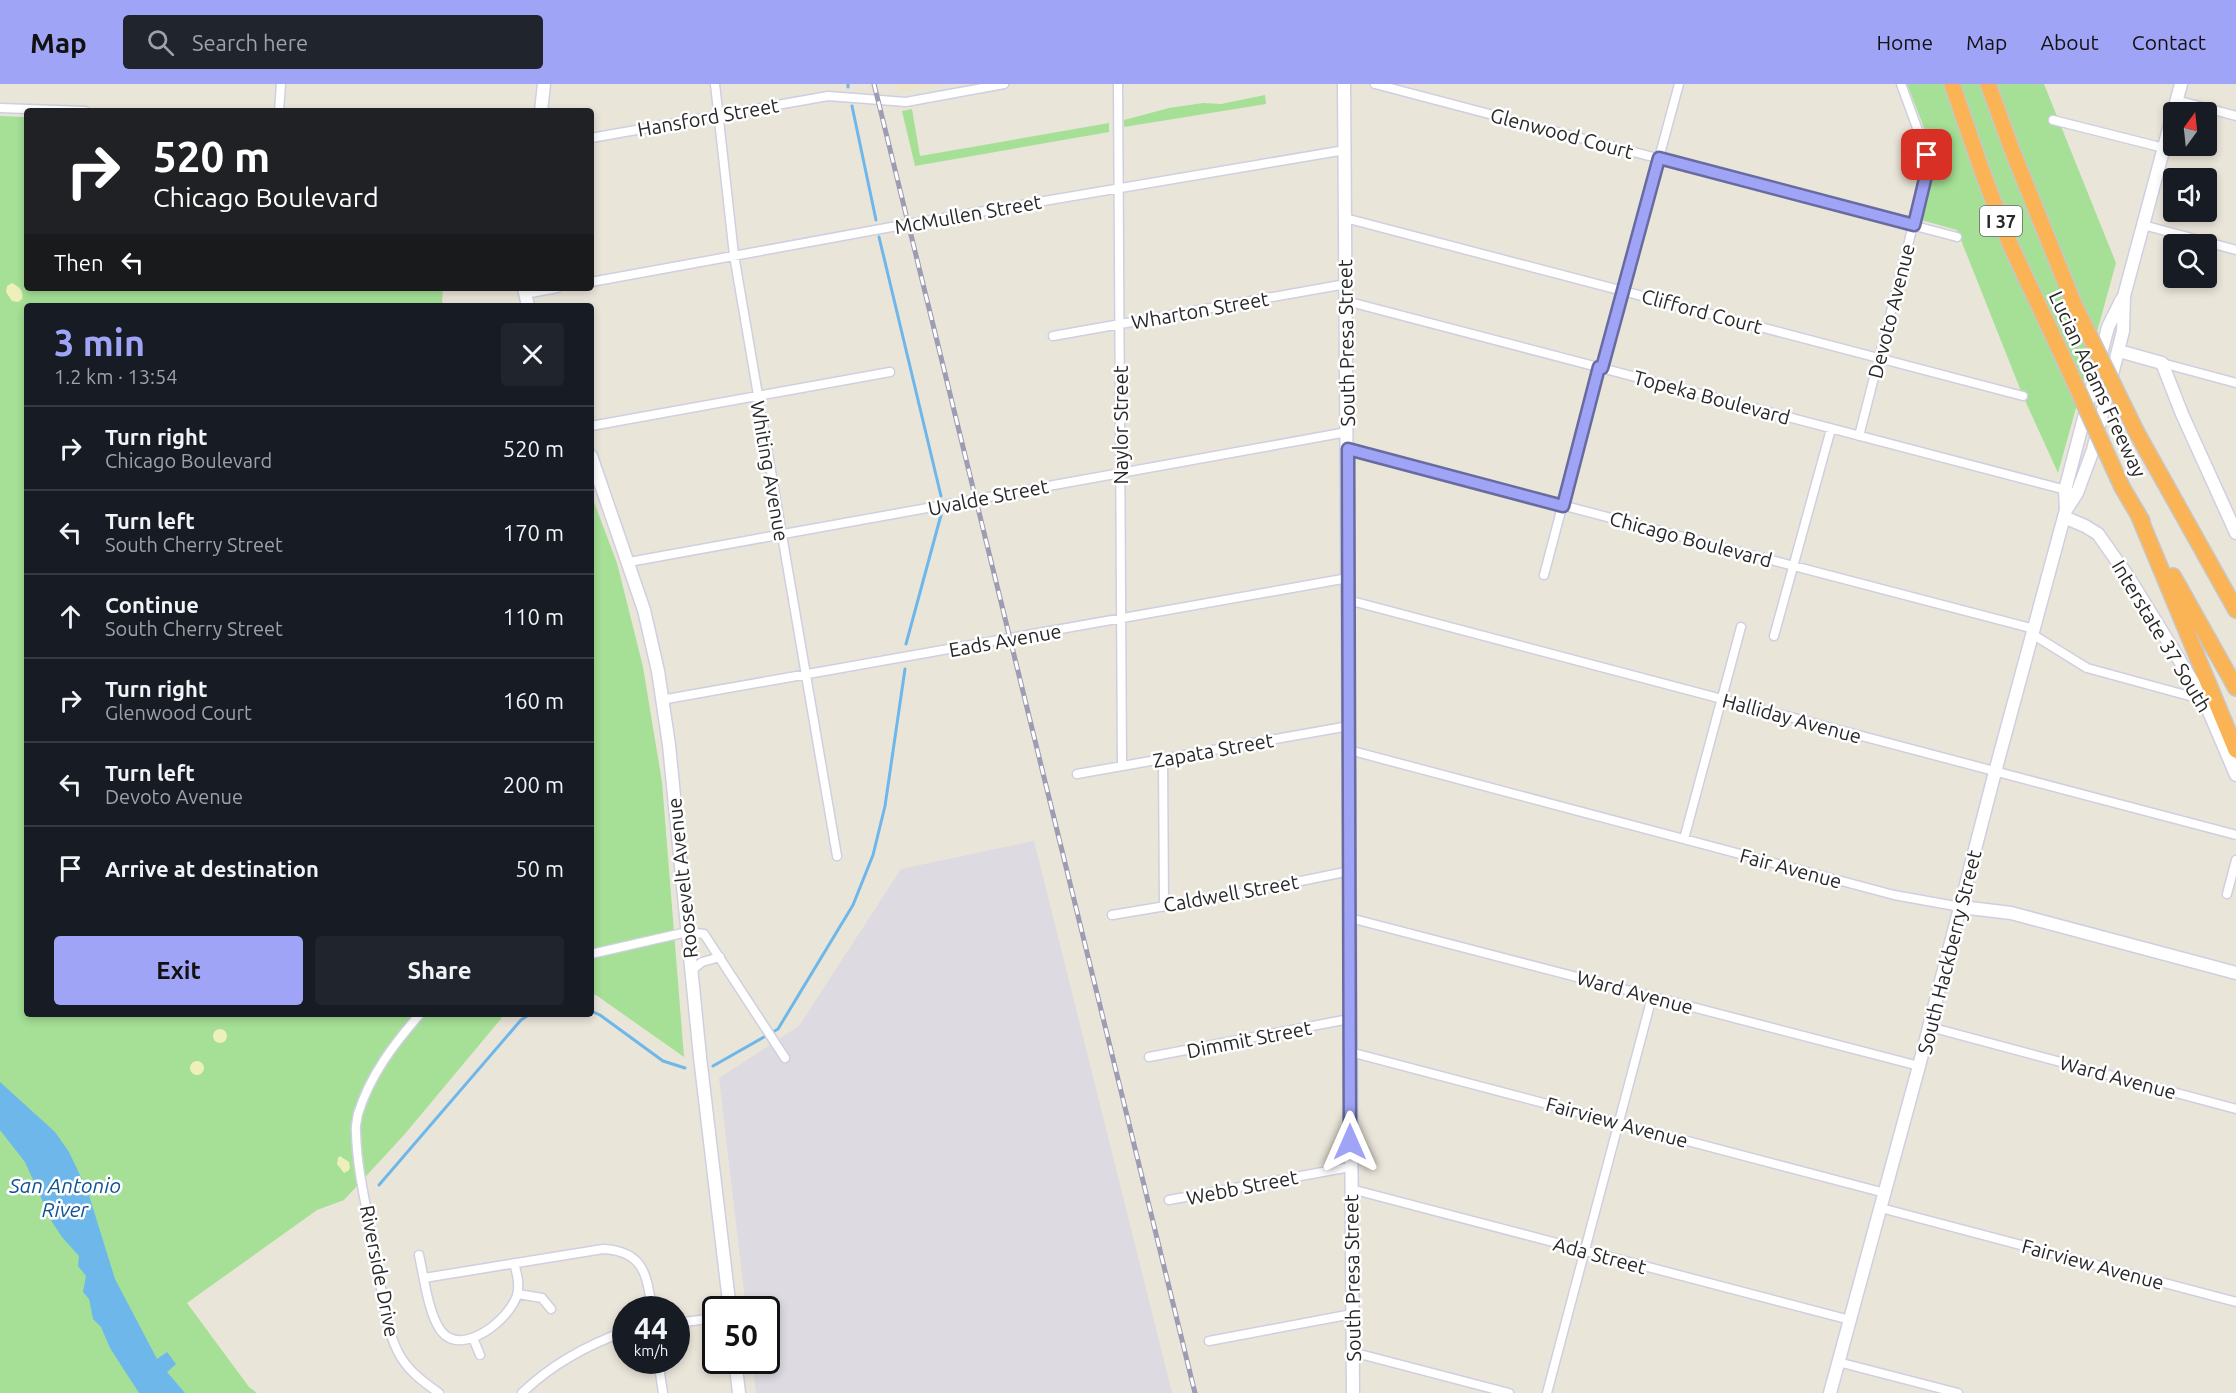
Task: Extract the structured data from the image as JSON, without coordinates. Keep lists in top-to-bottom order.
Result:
{
  "streets": {
    "highway": ["I 37", "Lucian Adams Freeway"],
    "main road": [
      "South Presa Street",
      "Interstate 37 South",
      "Fair Avenue",
      "Roosevelt Avenue",
      "South Hackberry Street"
    ],
    "street": [
      "Hansford Street",
      "Glenwood Court",
      "McMullen Street",
      "Wharton Street",
      "Clifford Court",
      "Devoto Avenue",
      "Topeka Boulevard",
      "Naylor Street",
      "Whiting Avenue",
      "Uvalde Street",
      "Chicago Boulevard",
      "Eads Avenue",
      "Halliday Avenue",
      "Zapata Street",
      "Caldwell Street",
      "Ward Avenue",
      "Dimmit Street",
      "Fairview Avenue",
      "Webb Street",
      "Ada Street",
      "Riverside Drive"
    ]
  },
  "crossings": [
    ["Hansford Street", "Whiting Avenue"],
    ["Glenwood Court", "Devoto Avenue"],
    ["McMullen Street", "South Presa Street"],
    ["McMullen Street", "Naylor Street"],
    ["McMullen Street", "Whiting Avenue"],
    ["Wharton Street", "South Presa Street"],
    ["Wharton Street", "Naylor Street"],
    ["Clifford Court", "Devoto Avenue"],
    ["Clifford Court", "South Presa Street"],
    ["Devoto Avenue", "Topeka Boulevard"],
    ["South Presa Street", "Topeka Boulevard"],
    ["South Presa Street", "Uvalde Street"],
    ["South Presa Street", "Chicago Boulevard"],
    ["South Presa Street", "Eads Avenue"],
    ["South Presa Street", "Halliday Avenue"],
    ["South Presa Street", "Zapata Street"],
    ["South Presa Street", "Fair Avenue"],
    ["South Presa Street", "Caldwell Street"],
    ["South Presa Street", "Ward Avenue"],
    ["South Presa Street", "Dimmit Street"],
    ["South Presa Street", "Fairview Avenue"],
    ["South Presa Street", "Webb Street"],
    ["South Presa Street", "Ada Street"],
    ["Topeka Boulevard", "South Hackberry Street"],
    ["Naylor Street", "Uvalde Street"],
    ["Naylor Street", "Eads Avenue"],
    ["Naylor Street", "Zapata Street"],
    ["Whiting Avenue", "Uvalde Street"],
    ["Whiting Avenue", "Eads Avenue"],
    ["Uvalde Street", "Roosevelt Avenue"],
    ["Chicago Boulevard", "Interstate 37 South"],
    ["Chicago Boulevard", "South Hackberry Street"],
    ["Interstate 37 South", "South Hackberry Street"],
    ["Eads Avenue", "Roosevelt Avenue"],
    ["Halliday Avenue", "South Hackberry Street"],
    ["Fair Avenue", "South Hackberry Street"],
    ["South Hackberry Street", "Ward Avenue"],
    ["South Hackberry Street", "Fairview Avenue"],
    ["South Hackberry Street", "Ada Street"]
  ],
  "water": ["San Antonio River"],
  "north": "top",
  "page": {
    "header": "Map",
    "search": "Search here",
    "nav": [
      "Home",
      "Map",
      "About",
      "Contact"
    ],
    "turn": ["520 m", "Chicago Boulevard"],
    "then": "Then",
    "heading": ["3 min", "1.2 km · 13:54"],
    "list": [
      {
        "name": "Turn right",
        "note": "Chicago Boulevard",
        "value": "520 m"
      },
      {
        "name": "Turn left",
        "note": "South Cherry Street",
        "value": "170 m"
      },
      {
        "name": "Continue",
        "note": "South Cherry Street",
        "value": "110 m"
      },
      {
        "name": "Turn right",
        "note": "Glenwood Court",
        "value": "160 m"
      },
      {
        "name": "Turn left",
        "note": "Devoto Avenue",
        "value": "200 m"
      },
      {
        "name": "Arrive at destination",
        "value": "50 m"
      }
    ],
    "buttons": ["Exit", "Share"],
    "speed": "44 km/h",
    "limit": "50"
  }
}
